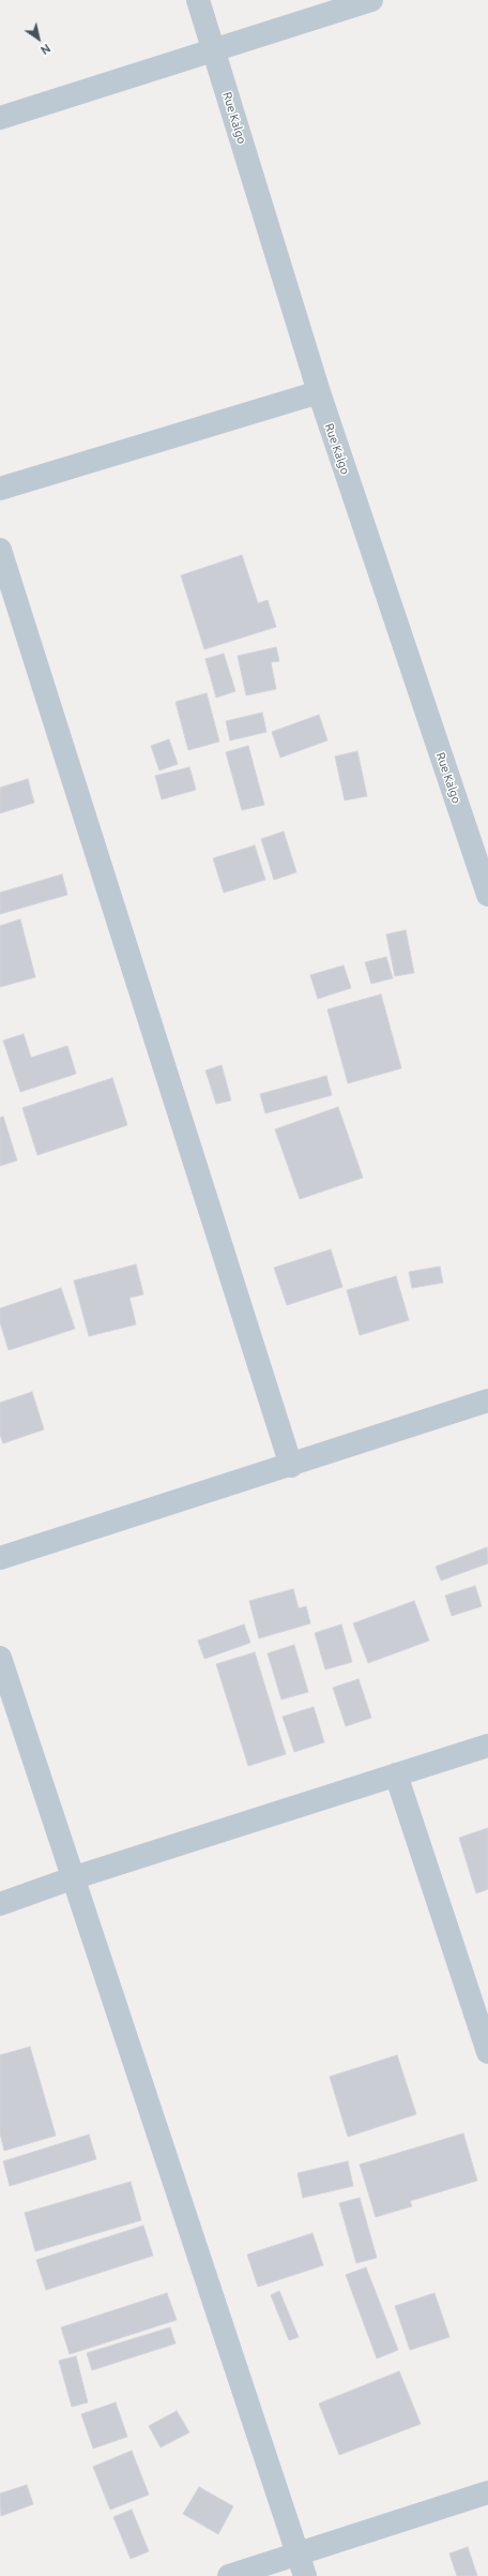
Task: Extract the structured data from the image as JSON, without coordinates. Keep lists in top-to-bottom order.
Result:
{
  "streets": {
    "street": ["Rue Kalgo"]
  },
  "north": "bottom right"
}
